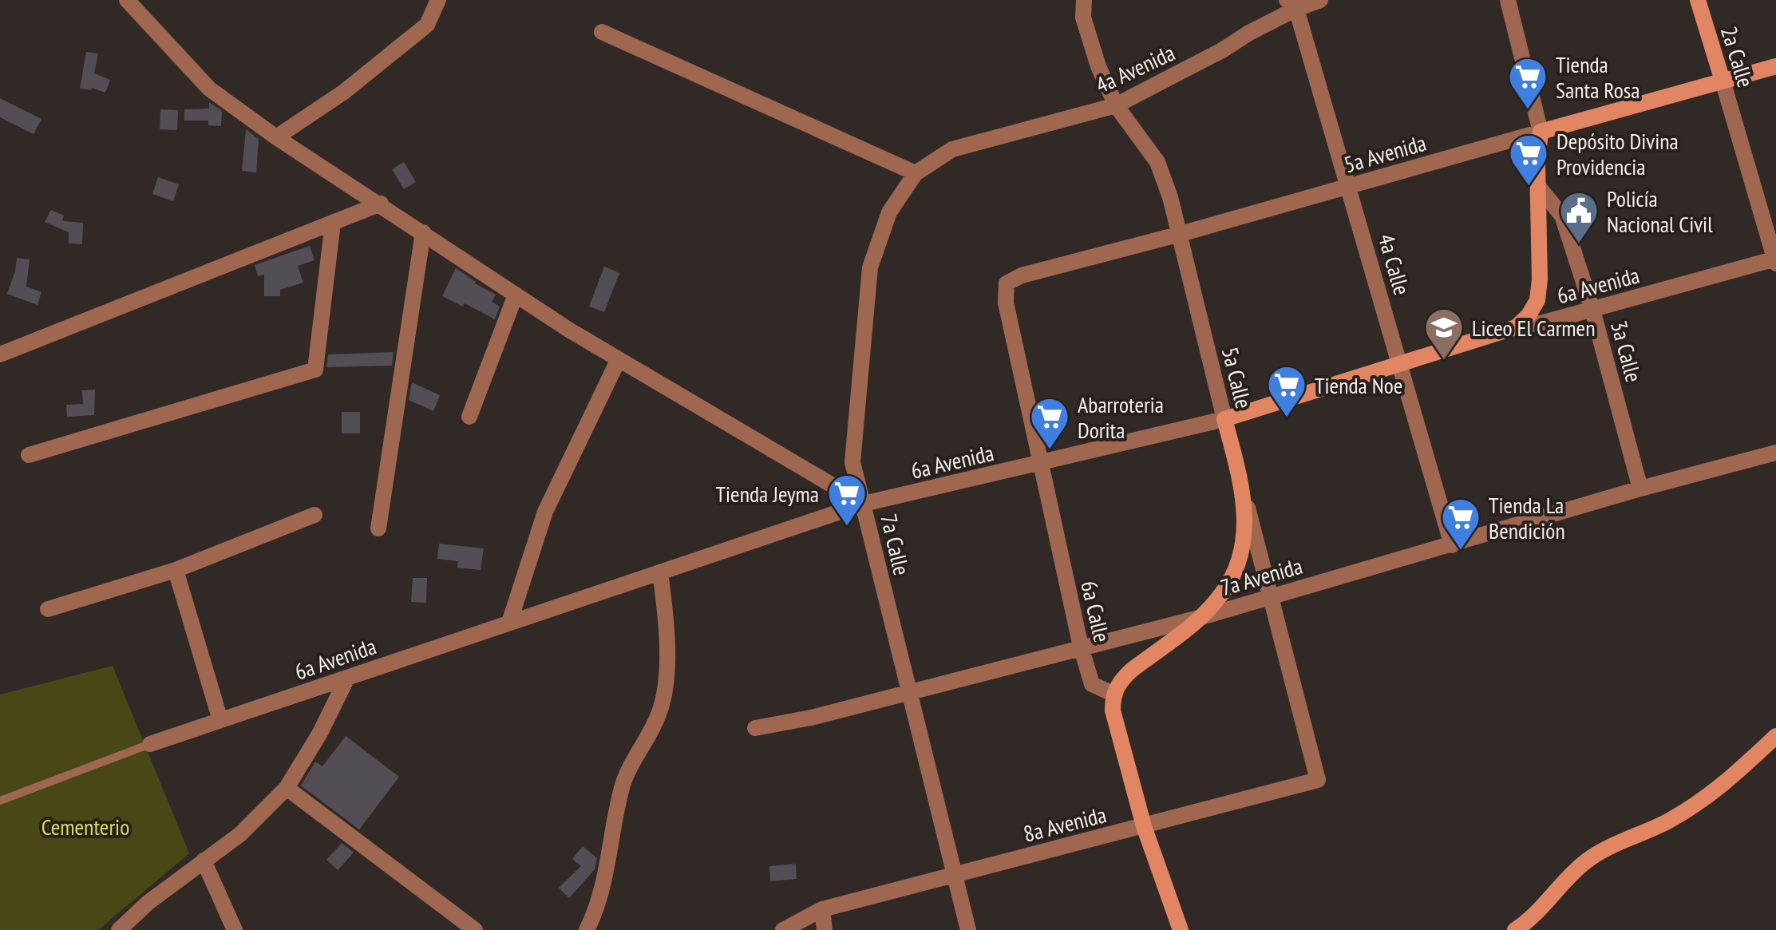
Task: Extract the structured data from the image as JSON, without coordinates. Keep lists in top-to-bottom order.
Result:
{
  "streets": {
    "street": [
      "2a Calle",
      "4a Avenida",
      "5a Avenida",
      "4a Calle",
      "6a Avenida",
      "3a Calle",
      "5a Calle",
      "7a Calle",
      "7a Avenida",
      "6a Calle",
      "8a Avenida"
    ]
  },
  "crossings": [
    ["2a Calle", "5a Avenida"],
    ["2a Calle", "6a Avenida"],
    ["4a Avenida", "4a Calle"],
    ["4a Avenida", "5a Calle"],
    ["4a Avenida", "7a Calle"],
    ["5a Avenida", "4a Calle"],
    ["5a Avenida", "5a Calle"],
    ["5a Avenida", "6a Calle"],
    ["4a Calle", "6a Avenida"],
    ["4a Calle", "7a Avenida"],
    ["6a Avenida", "3a Calle"],
    ["6a Avenida", "5a Calle"],
    ["6a Avenida", "7a Calle"],
    ["6a Avenida", "6a Calle"],
    ["3a Calle", "7a Avenida"],
    ["5a Calle", "7a Avenida"],
    ["5a Calle", "8a Avenida"],
    ["7a Calle", "7a Avenida"],
    ["7a Calle", "8a Avenida"],
    ["7a Avenida", "6a Calle"]
  ],
  "parks": ["Cementerio"],
  "places": {
    "supermarket": [
      "Tienda Santa Rosa",
      "Depósito Divina Providencia",
      "Tienda Noe",
      "Abarroteria Dorita",
      "Tienda Jeyma",
      "Tienda La Bendición"
    ],
    "public building": ["Policía Nacional Civil"],
    "school or university": ["Liceo El Carmen"]
  }
}
